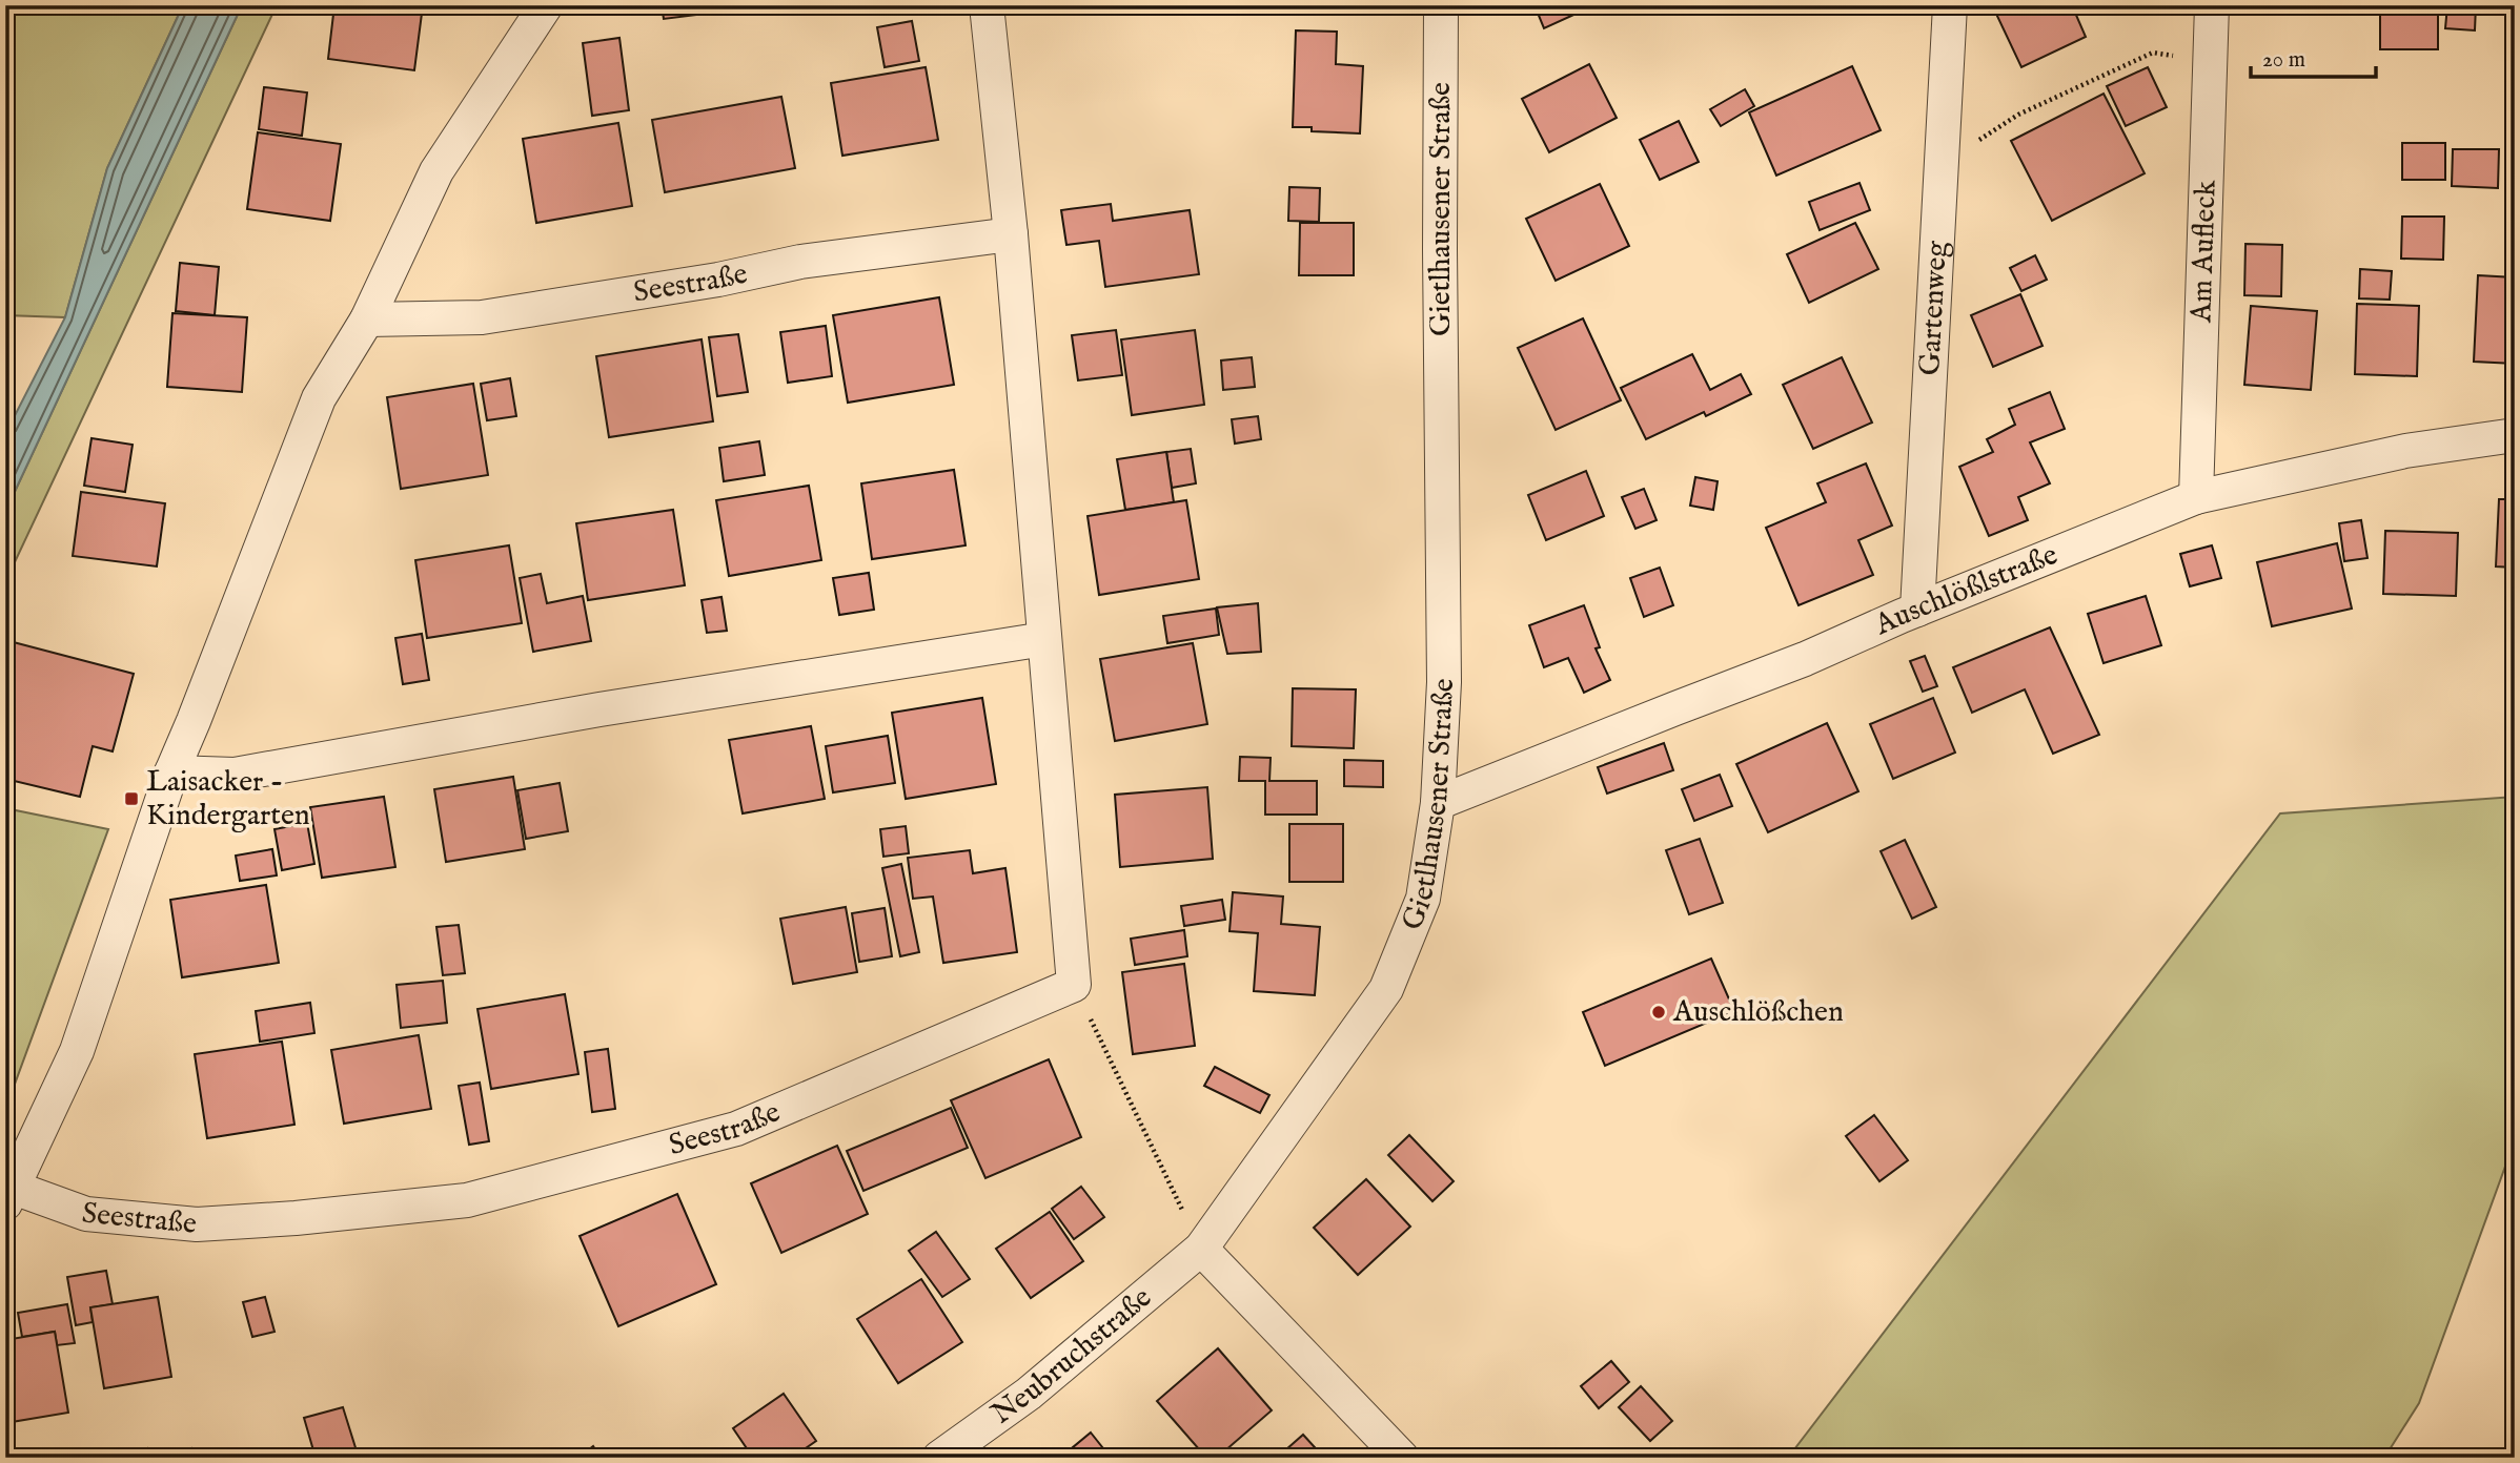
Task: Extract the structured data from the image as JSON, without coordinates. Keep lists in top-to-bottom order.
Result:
{
  "streets": {
    "street": [
      "Gietlhausener Straße",
      "Am Aufleck",
      "Seestraße",
      "Gartenweg",
      "Auschlößlstraße",
      "Neubruchstraße"
    ]
  },
  "crossings": [
    ["Gietlhausener Straße", "Auschlößlstraße"],
    ["Gietlhausener Straße", "Neubruchstraße"],
    ["Am Aufleck", "Auschlößlstraße"],
    ["Gartenweg", "Auschlößlstraße"]
  ],
  "places": {
    "transit": ["Laisacker - Kindergarten"],
    "other": ["Auschlößchen"]
  },
  "scale_bar": "20 m"
}
